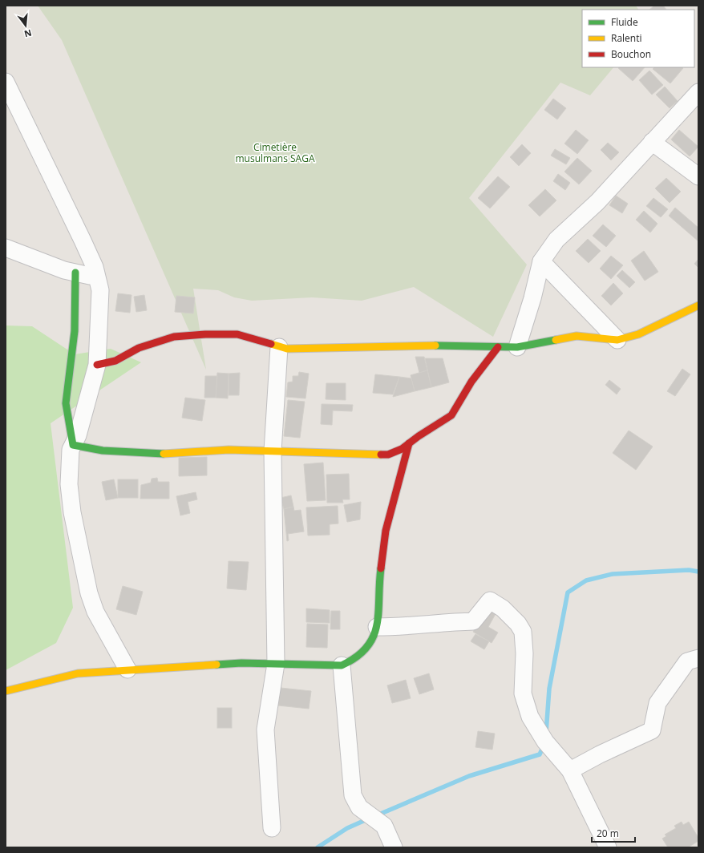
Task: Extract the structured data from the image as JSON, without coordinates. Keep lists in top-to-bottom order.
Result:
{
  "parks": ["Cimetière musulmans SAGA"],
  "legend": ["Fluide", "Ralenti", "Bouchon"],
  "scale_bar": "20 m",
  "north": "bottom"
}
